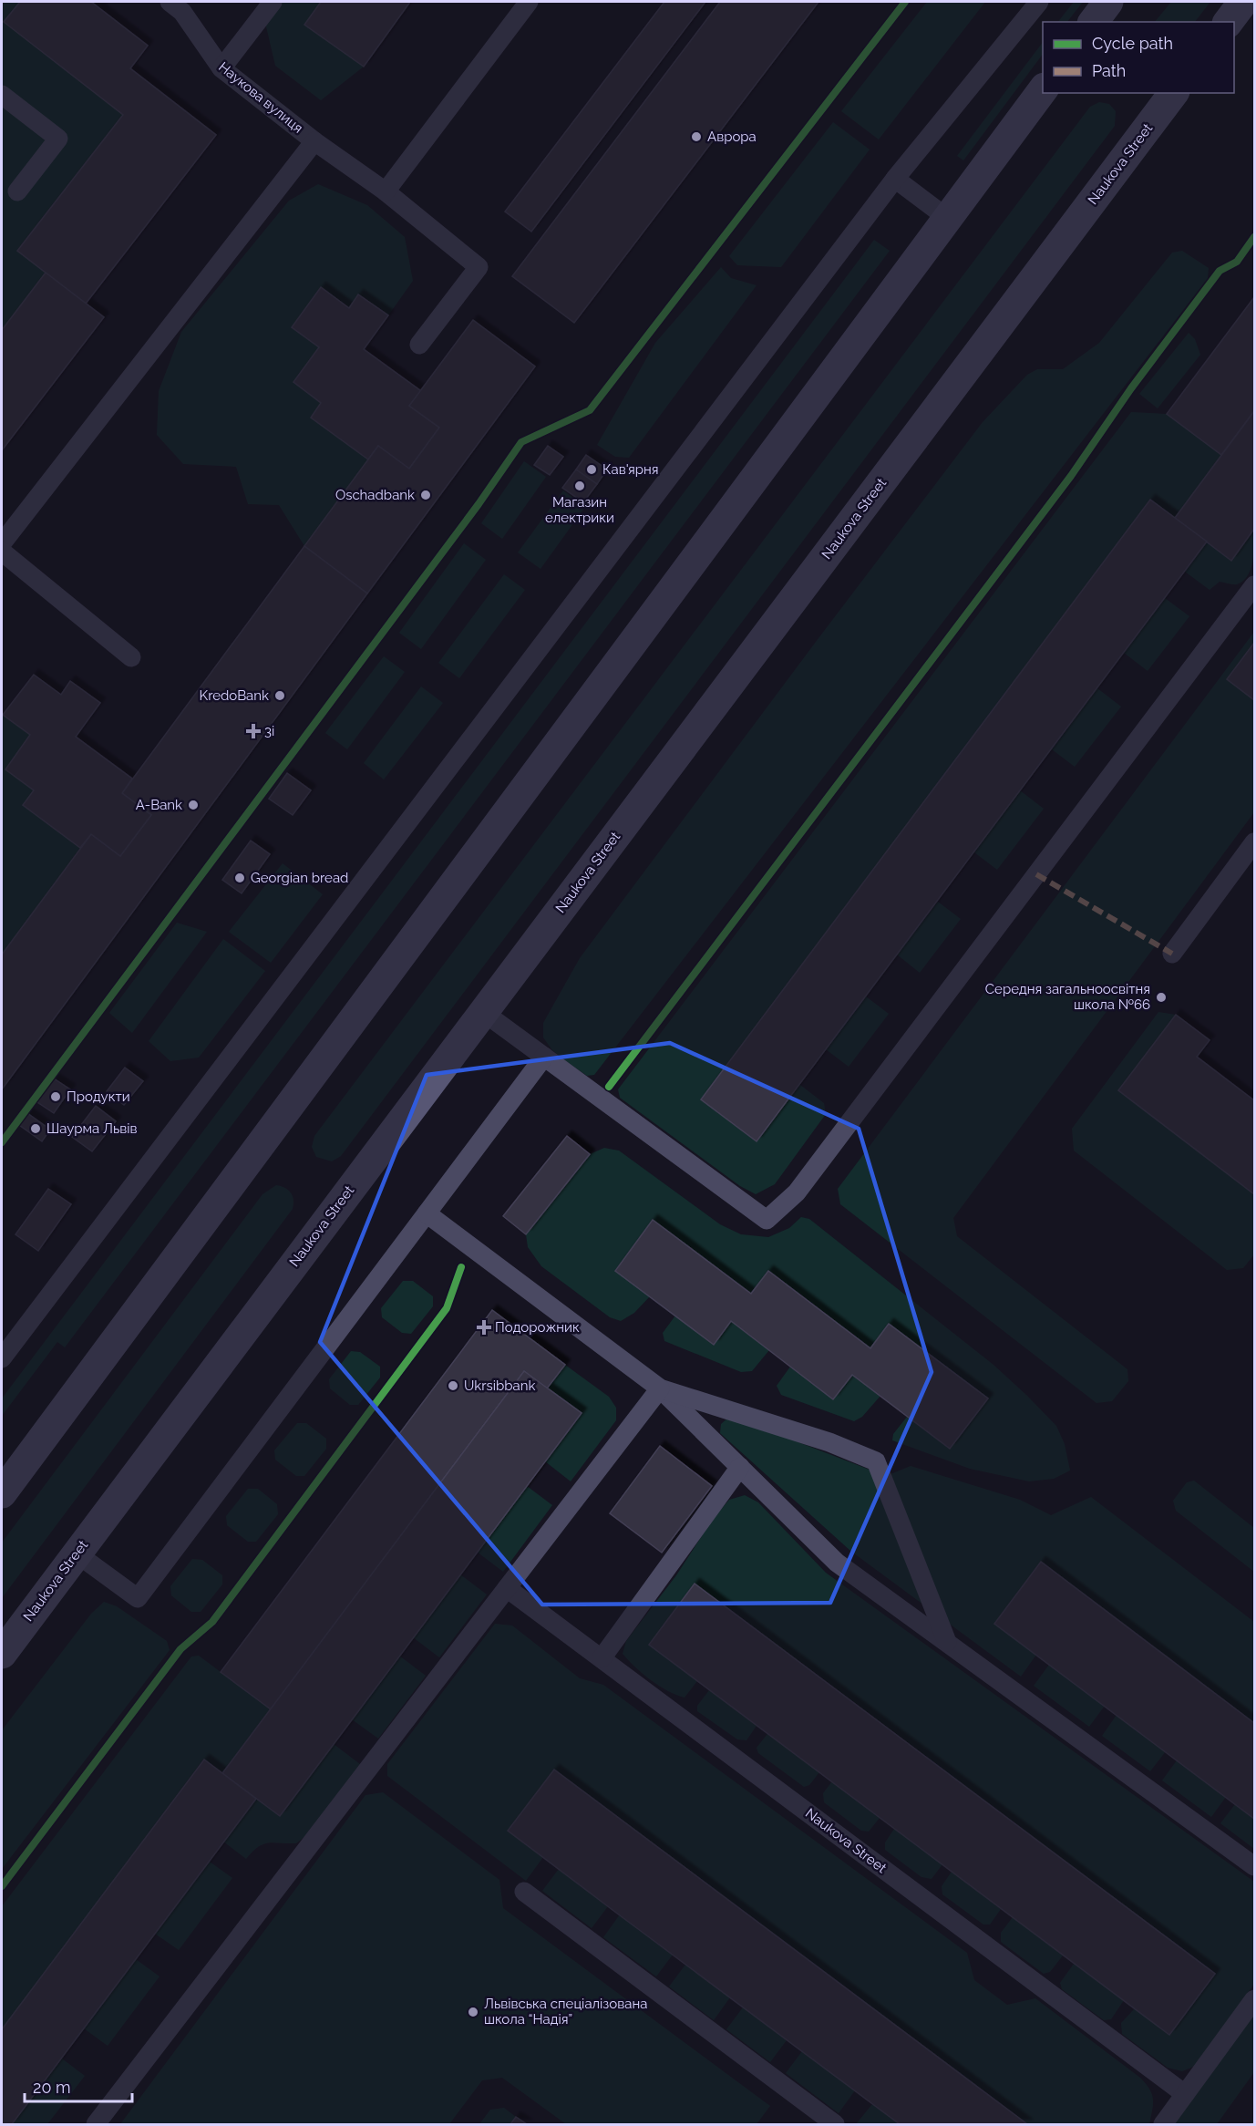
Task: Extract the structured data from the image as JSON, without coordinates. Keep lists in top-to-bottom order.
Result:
{
  "streets": {
    "main road": ["Naukova Street"],
    "lane": ["Наукова вулиця"]
  },
  "places": {
    "other": [
      "Аврора",
      "Кав'ярня",
      "Магазин електрики",
      "Oschadbank",
      "KredoBank",
      "A-Bank",
      "Georgian bread",
      "Середня загальноосвітня школа №66",
      "Продукти",
      "Шаурма Львів",
      "Ukrsibbank",
      "Львівська спеціалізована школа “Надія”"
    ],
    "health": ["3і", "Подорожник"]
  },
  "legend": ["Cycle path", "Path"],
  "scale_bar": "20 m"
}
